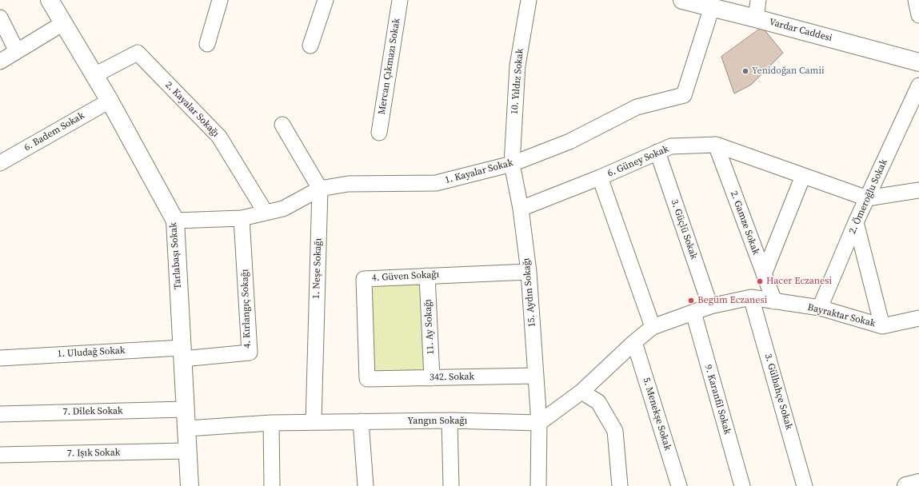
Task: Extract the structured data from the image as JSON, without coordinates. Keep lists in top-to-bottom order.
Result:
{
  "streets": {
    "street": [
      "Vardar Caddesi",
      "Mercan Çıkmazı Sokak",
      "10. Yıldız Sokak",
      "2. Kayalar Sokağı",
      "6. Badem Sokak",
      "6. Güney Sokak",
      "1. Kayalar Sokak",
      "2. Ömeroğlu Sokak",
      "2. Gamze Sokak",
      "3. Güçlü Sokak",
      "Tarlabaşı Sokak",
      "1. Neşe Sokağı",
      "4. Güven Sokağı",
      "15. Aydın Sokağı",
      "4. Kırlangıç Sokağı",
      "Bayraktar Sokak",
      "11. Ay Sokağı",
      "1. Uludağ Sokak",
      "342. Sokak",
      "3. Gülbahçe Sokak",
      "9. Karanfil Sokak",
      "7. Dilek Sokak",
      "5. Menekşe Sokak",
      "Yangın Sokağı",
      "7. Işık Sokak"
    ]
  },
  "crossings": [
    ["Vardar Caddesi", "1. Kayalar Sokak"],
    ["10. Yıldız Sokak", "1. Kayalar Sokak"],
    ["10. Yıldız Sokak", "15. Aydın Sokağı"],
    ["2. Kayalar Sokağı", "1. Kayalar Sokak"],
    ["2. Kayalar Sokağı", "Tarlabaşı Sokak"],
    ["6. Badem Sokak", "Tarlabaşı Sokak"],
    ["6. Güney Sokak", "2. Ömeroğlu Sokak"],
    ["6. Güney Sokak", "2. Gamze Sokak"],
    ["6. Güney Sokak", "3. Güçlü Sokak"],
    ["6. Güney Sokak", "15. Aydın Sokağı"],
    ["1. Kayalar Sokak", "Tarlabaşı Sokak"],
    ["1. Kayalar Sokak", "1. Neşe Sokağı"],
    ["1. Kayalar Sokak", "15. Aydın Sokağı"],
    ["1. Kayalar Sokak", "4. Kırlangıç Sokağı"],
    ["2. Ömeroğlu Sokak", "Bayraktar Sokak"],
    ["2. Gamze Sokak", "Bayraktar Sokak"],
    ["3. Güçlü Sokak", "Bayraktar Sokak"],
    ["Tarlabaşı Sokak", "4. Kırlangıç Sokağı"],
    ["Tarlabaşı Sokak", "1. Uludağ Sokak"],
    ["Tarlabaşı Sokak", "7. Dilek Sokak"],
    ["Tarlabaşı Sokak", "Yangın Sokağı"],
    ["Tarlabaşı Sokak", "7. Işık Sokak"],
    ["1. Neşe Sokağı", "Yangın Sokağı"],
    ["4. Güven Sokağı", "15. Aydın Sokağı"],
    ["4. Güven Sokağı", "11. Ay Sokağı"],
    ["4. Güven Sokağı", "342. Sokak"],
    ["15. Aydın Sokağı", "342. Sokak"],
    ["15. Aydın Sokağı", "Yangın Sokağı"],
    ["4. Kırlangıç Sokağı", "1. Uludağ Sokak"],
    ["Bayraktar Sokak", "3. Gülbahçe Sokak"],
    ["Bayraktar Sokak", "9. Karanfil Sokak"],
    ["11. Ay Sokağı", "342. Sokak"]
  ],
  "places": ["Yenidoğan Camii", "Hacer Eczanesi", "Begüm Eczanesi"]
}
